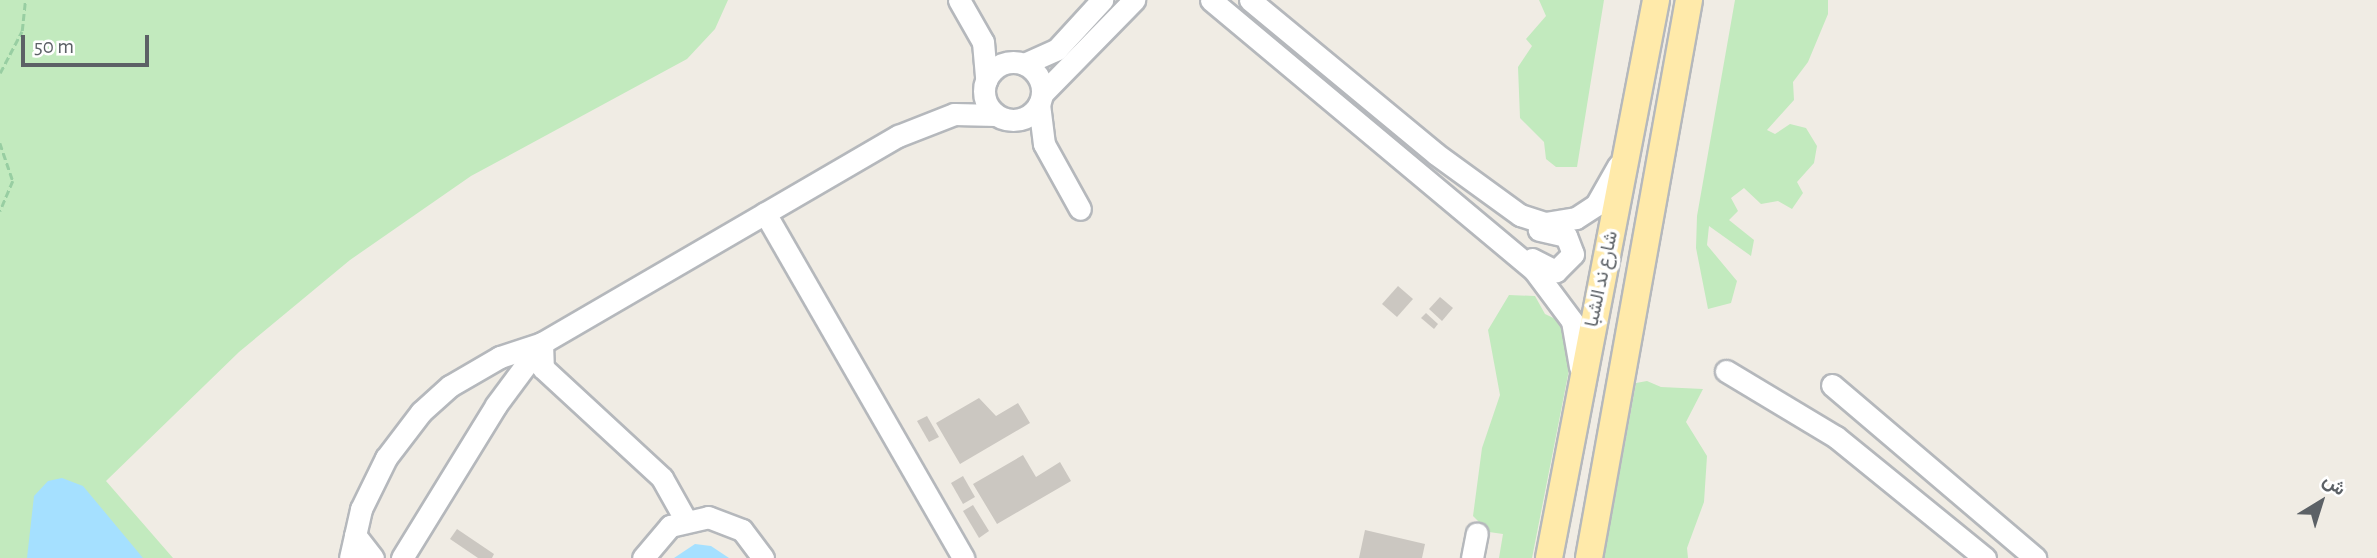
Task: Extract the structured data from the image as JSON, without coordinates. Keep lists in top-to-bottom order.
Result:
{
  "streets": {
    "main road": ["شارع ند الشبا"]
  },
  "scale_bar": "50 m",
  "north": "top right"
}
